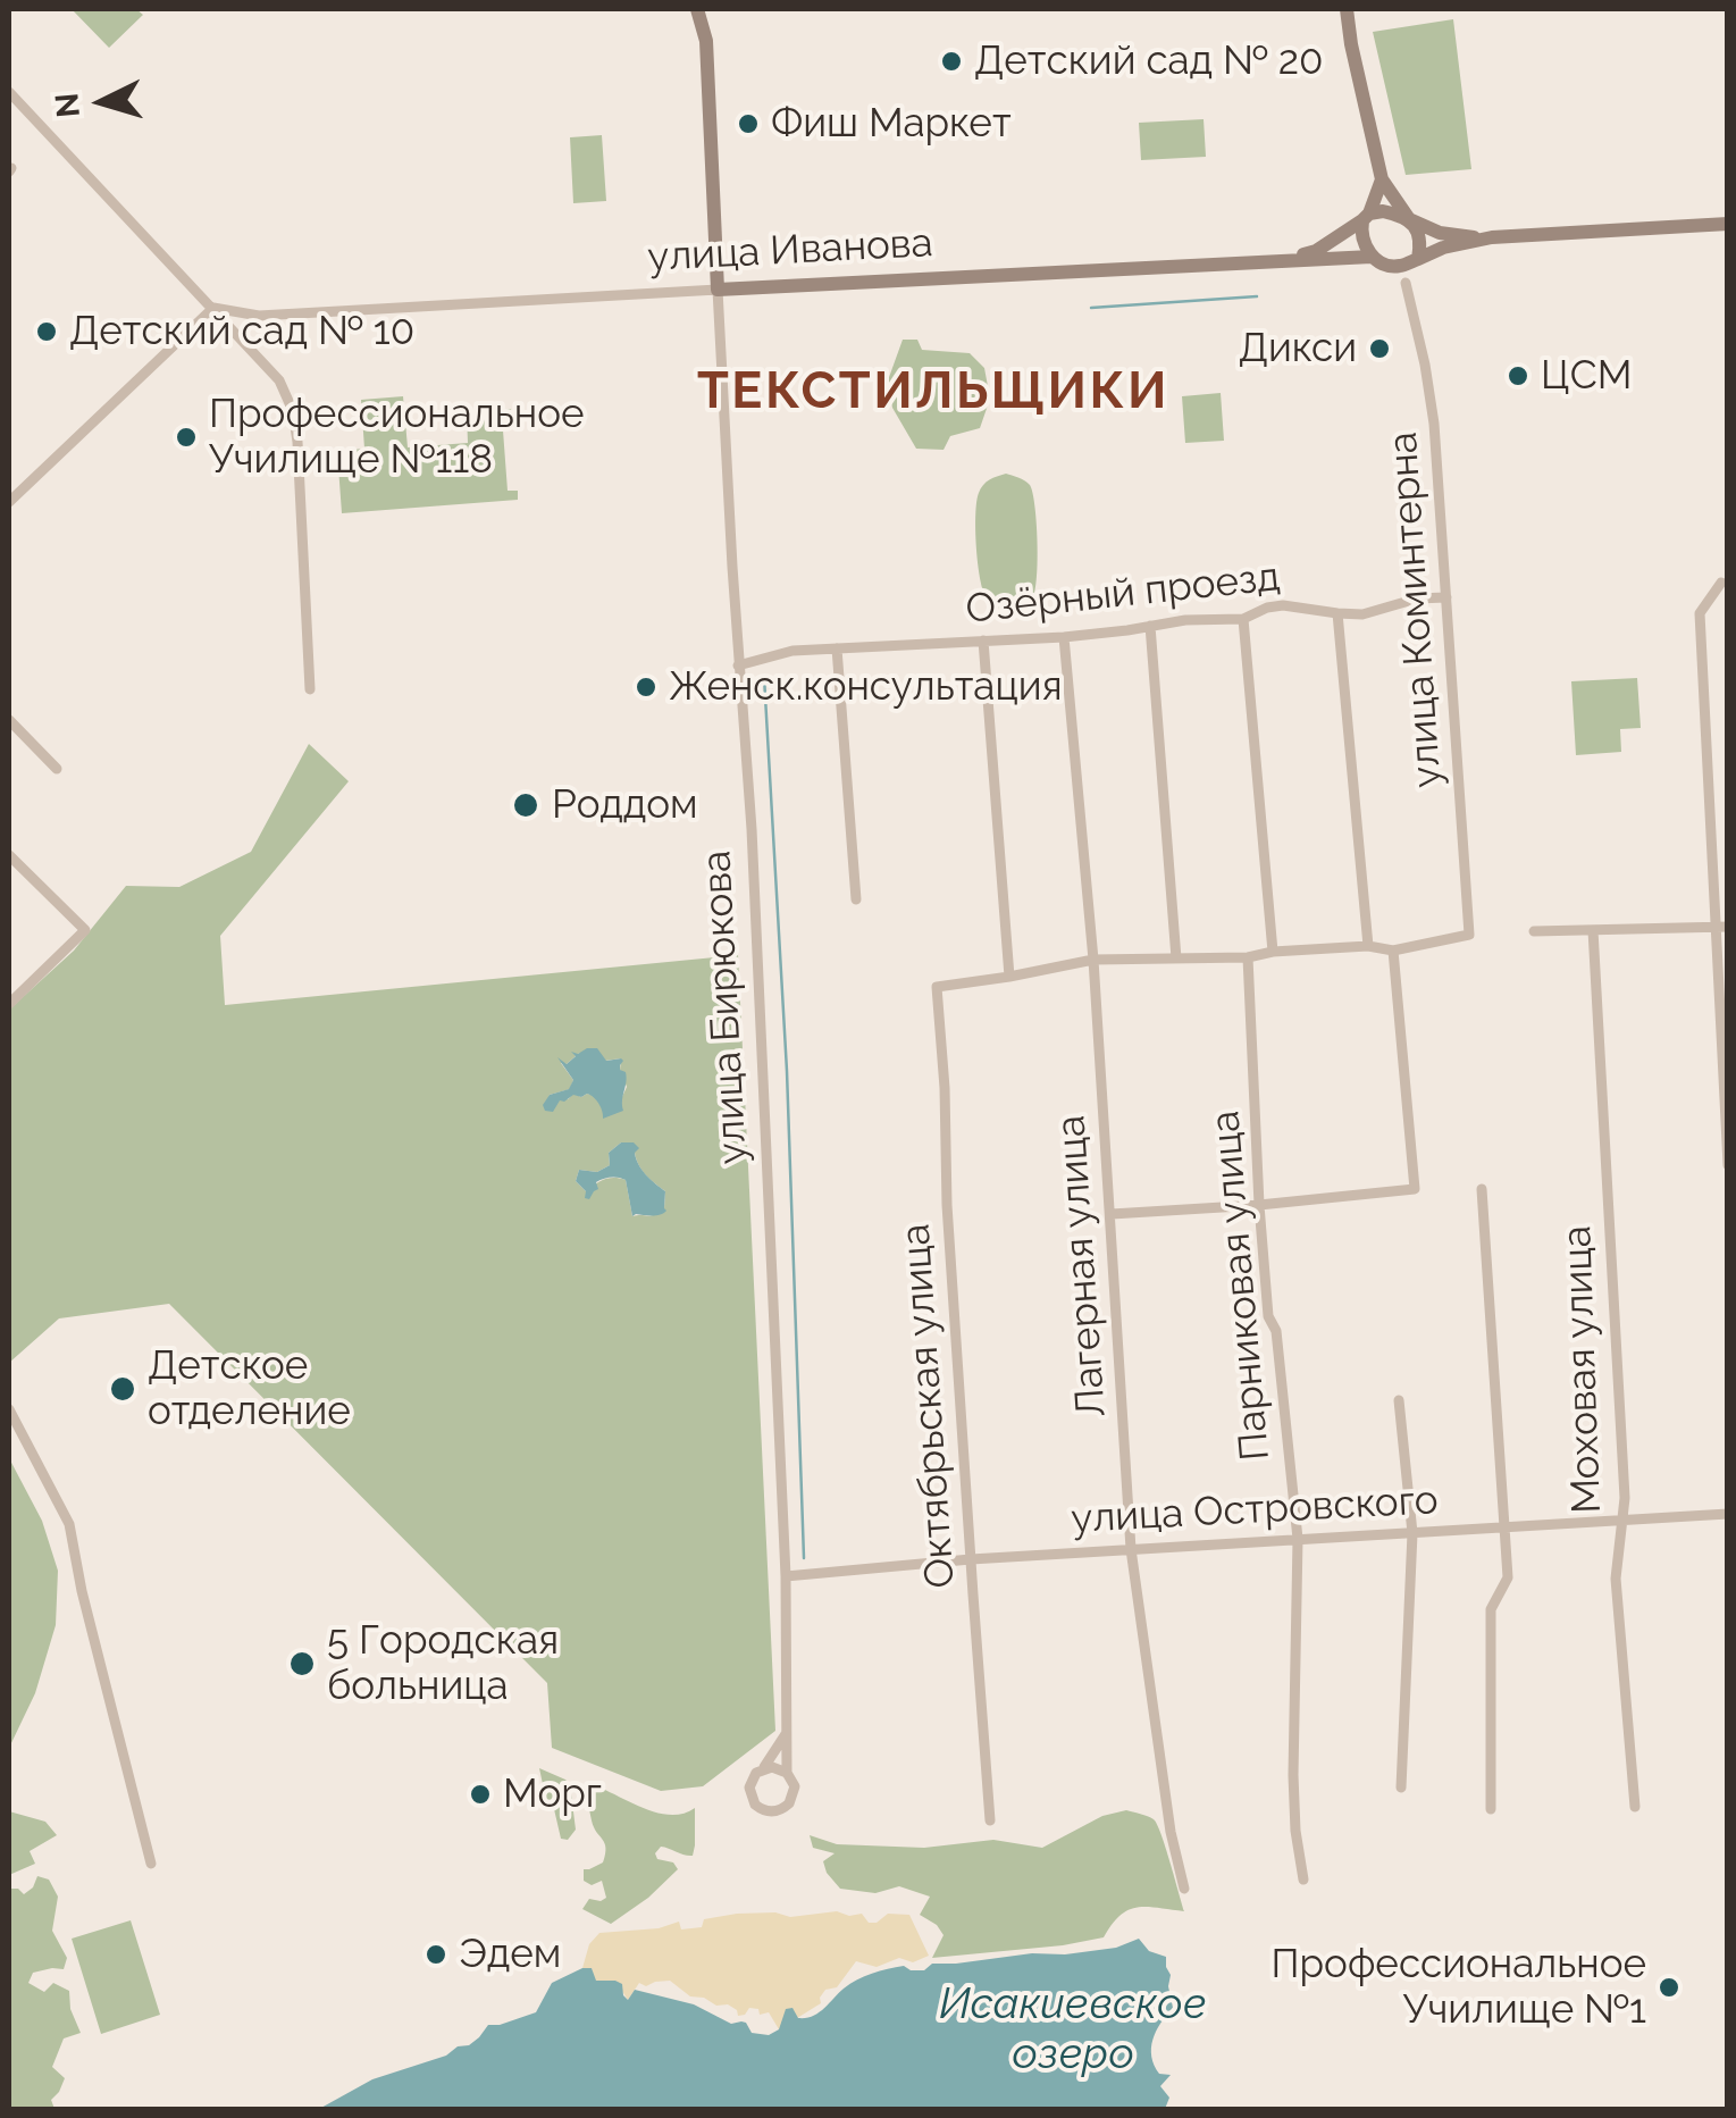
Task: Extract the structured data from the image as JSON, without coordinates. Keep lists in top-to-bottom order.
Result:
{
  "streets": {
    "street": [
      "улица Иванова",
      "Озёрный проезд",
      "улица Коминтерна",
      "улица Бирюкова",
      "Лагерная улица",
      "Парниковая улица",
      "Моховая улица",
      "Октябрьская улица",
      "улица Островского"
    ]
  },
  "crossings": [
    ["улица Иванова", "улица Бирюкова"],
    ["Озёрный проезд", "улица Коминтерна"],
    ["Озёрный проезд", "улица Бирюкова"],
    ["Озёрный проезд", "Лагерная улица"],
    ["улица Бирюкова", "улица Островского"],
    ["Лагерная улица", "улица Островского"],
    ["Парниковая улица", "улица Островского"],
    ["Моховая улица", "улица Островского"],
    ["Октябрьская улица", "улица Островского"]
  ],
  "districts": ["ТЕКСТИЛЬЩИКИ"],
  "water": ["Исакиевское озеро"],
  "places": [
    "Детский сад № 20",
    "Фиш Маркет",
    "Детский сад № 10",
    "Дикси",
    "ЦСМ",
    "Профессиональное Училище №118",
    "Женск.консультация",
    "Роддом",
    "Детское отделение",
    "5 Городская больница",
    "Морг",
    "Эдем",
    "Профессиональное Училище №1"
  ],
  "north": "left"
}
